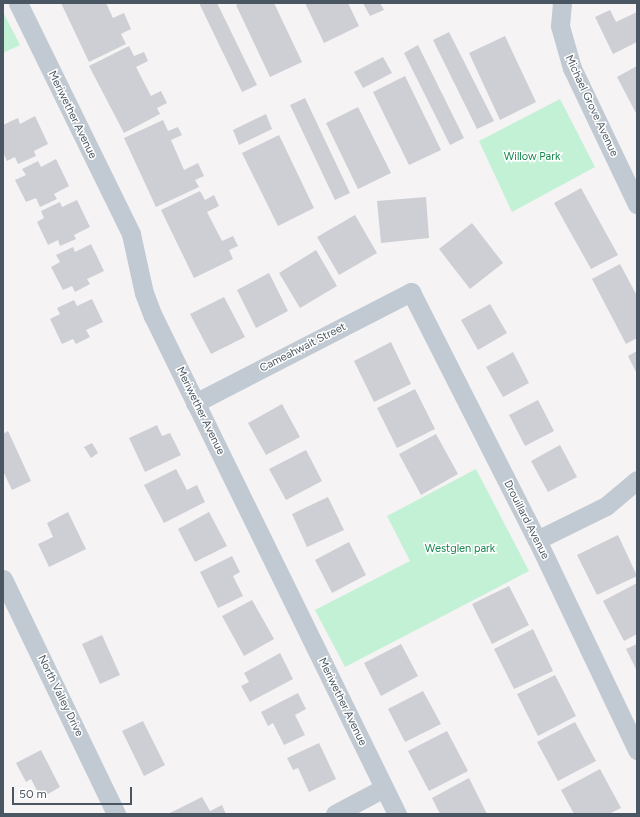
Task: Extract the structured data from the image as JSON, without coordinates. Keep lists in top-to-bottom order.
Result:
{
  "streets": {
    "street": [
      "Michael Grove Avenue",
      "Meriwether Avenue",
      "Cameahwait Street",
      "Drouillard Avenue",
      "North Valley Drive"
    ]
  },
  "crossings": [
    ["Meriwether Avenue", "Cameahwait Street"],
    ["Cameahwait Street", "Drouillard Avenue"]
  ],
  "parks": ["Willow Park", "Westglen park"],
  "scale_bar": "50 m"
}
